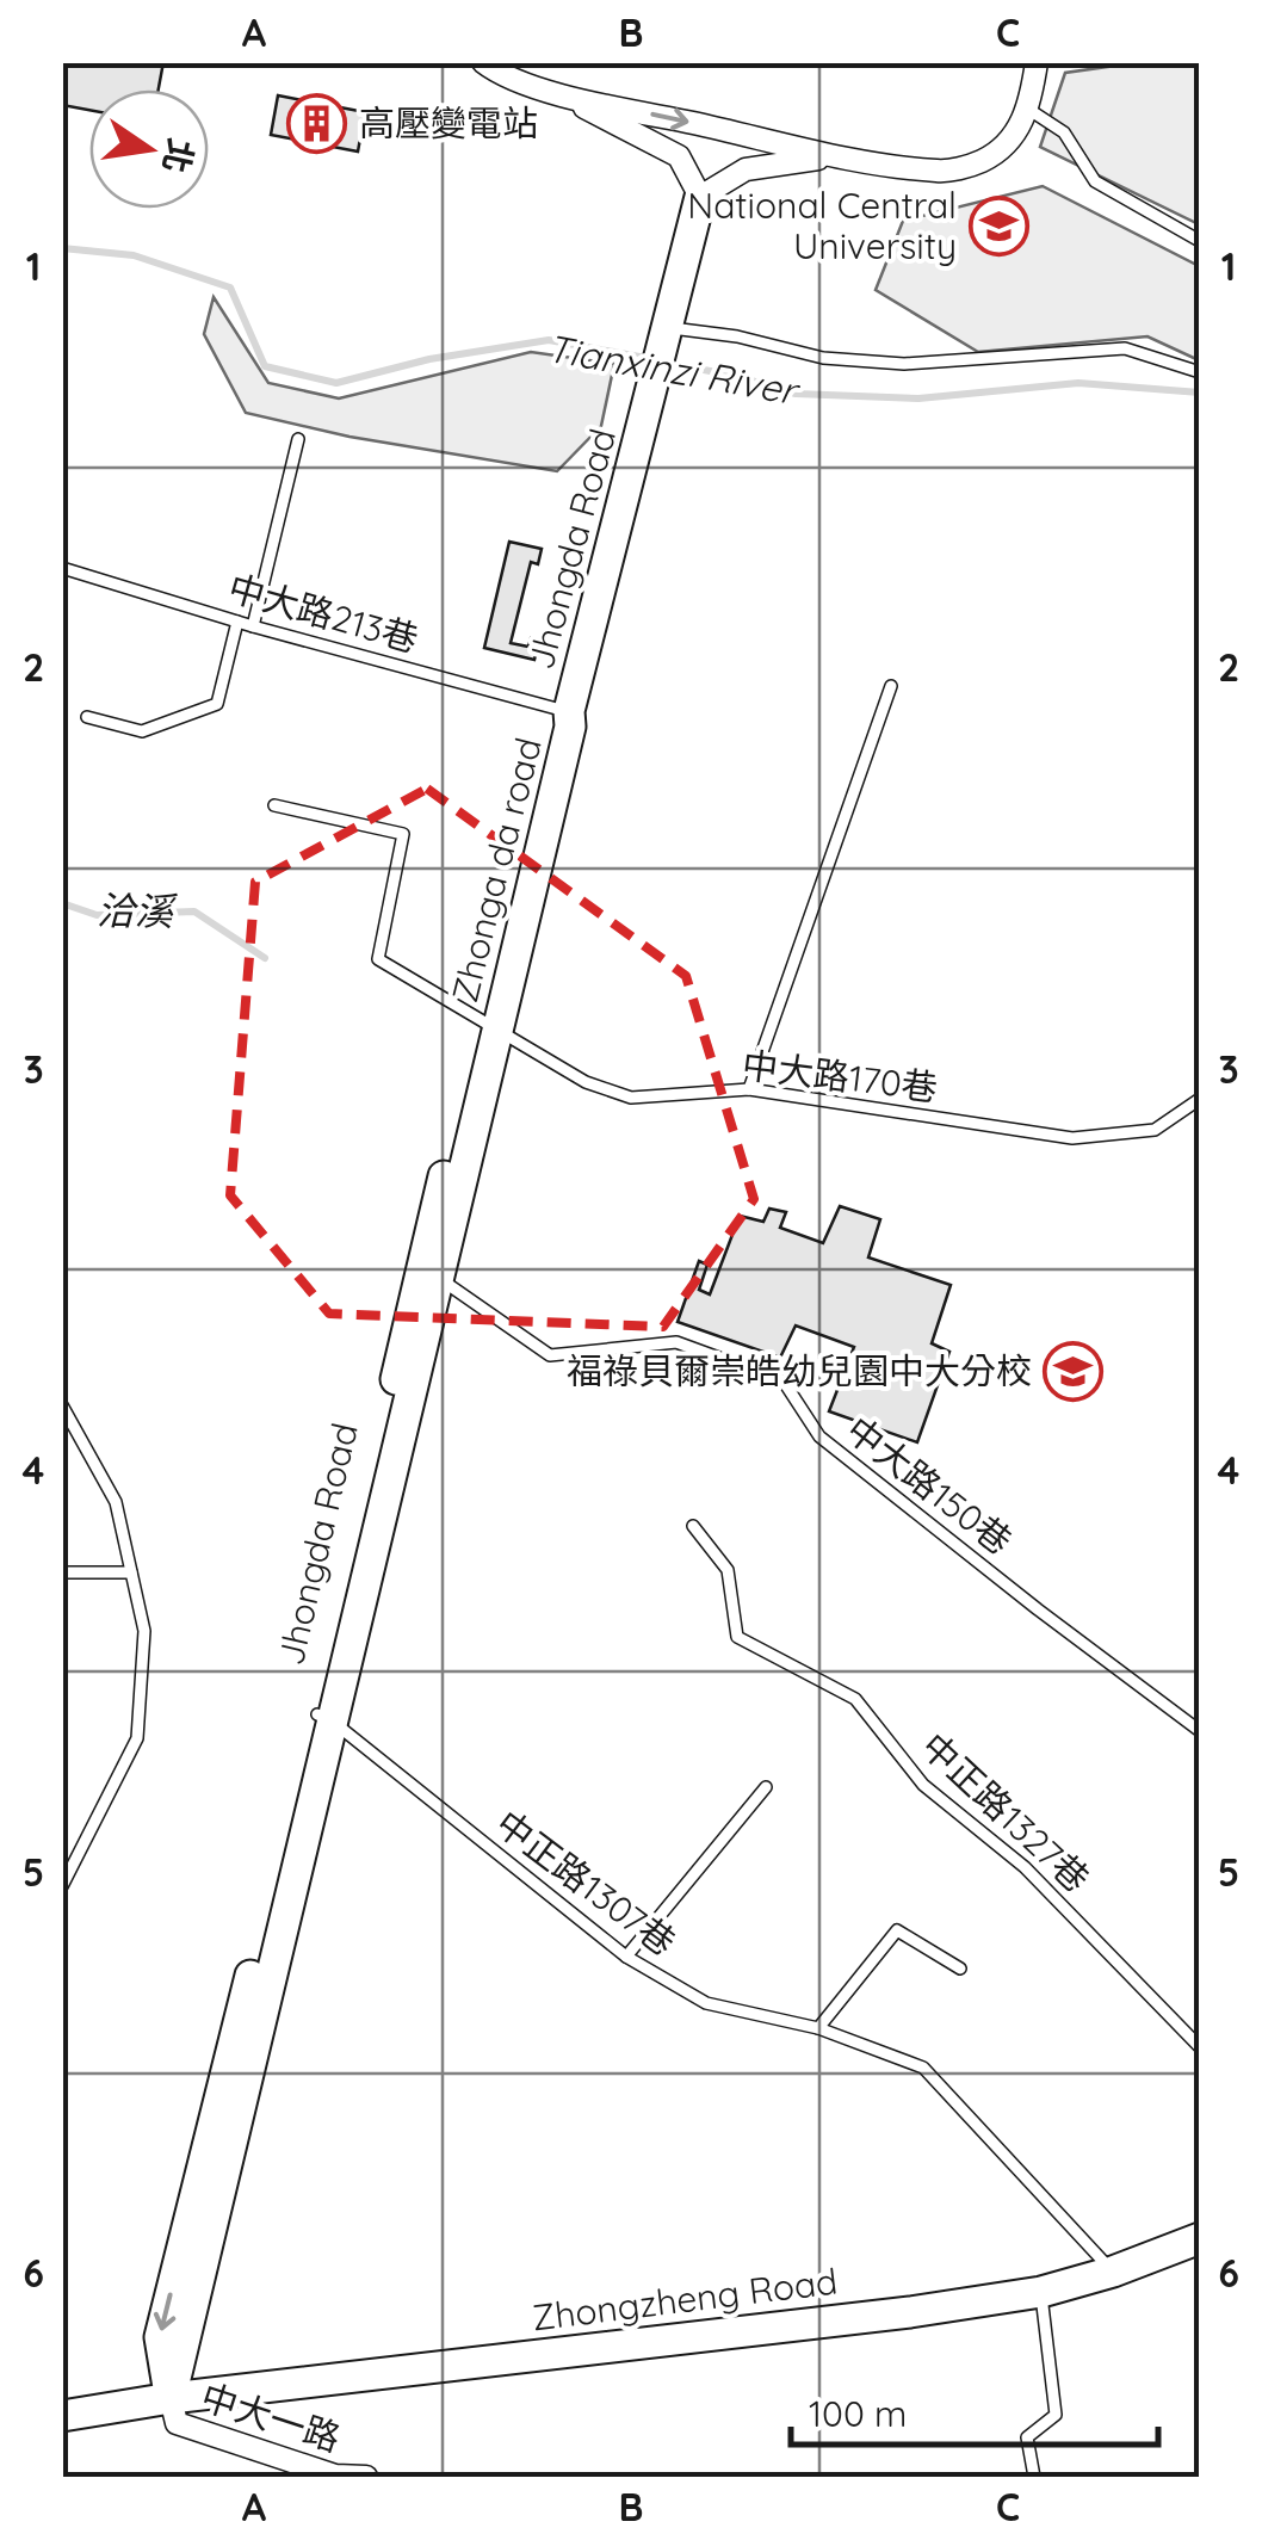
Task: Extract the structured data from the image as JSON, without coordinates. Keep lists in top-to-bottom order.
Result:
{
  "streets": {
    "street": ["Jhongda Road", "Zhongzheng Road", "中大一路"],
    "lane": [
      "中大路213巷",
      "中大路170巷",
      "中大路150巷",
      "中正路1327巷",
      "中正路1307巷"
    ]
  },
  "crossings": [
    ["Jhongda Road", "中大路213巷"],
    ["Jhongda Road", "中大路170巷"],
    ["Jhongda Road", "中大路150巷"],
    ["Jhongda Road", "中正路1307巷"],
    ["Jhongda Road", "Zhongzheng Road"],
    ["Jhongda Road", "中大一路"],
    ["中正路1307巷", "Zhongzheng Road"],
    ["Zhongzheng Road", "中大一路"]
  ],
  "water": ["Tianxinzi River", "洽溪"],
  "places": {
    "building": ["高壓變電站"],
    "school or university": ["National Central University", "福祿貝爾崇皓幼兒園中大分校"]
  },
  "scale_bar": "100 m",
  "north": "right",
  "grid": {
    "columns": ["A", "B", "C"],
    "rows": [
      "1",
      "2",
      "3",
      "4",
      "5",
      "6"
    ]
  }
}
